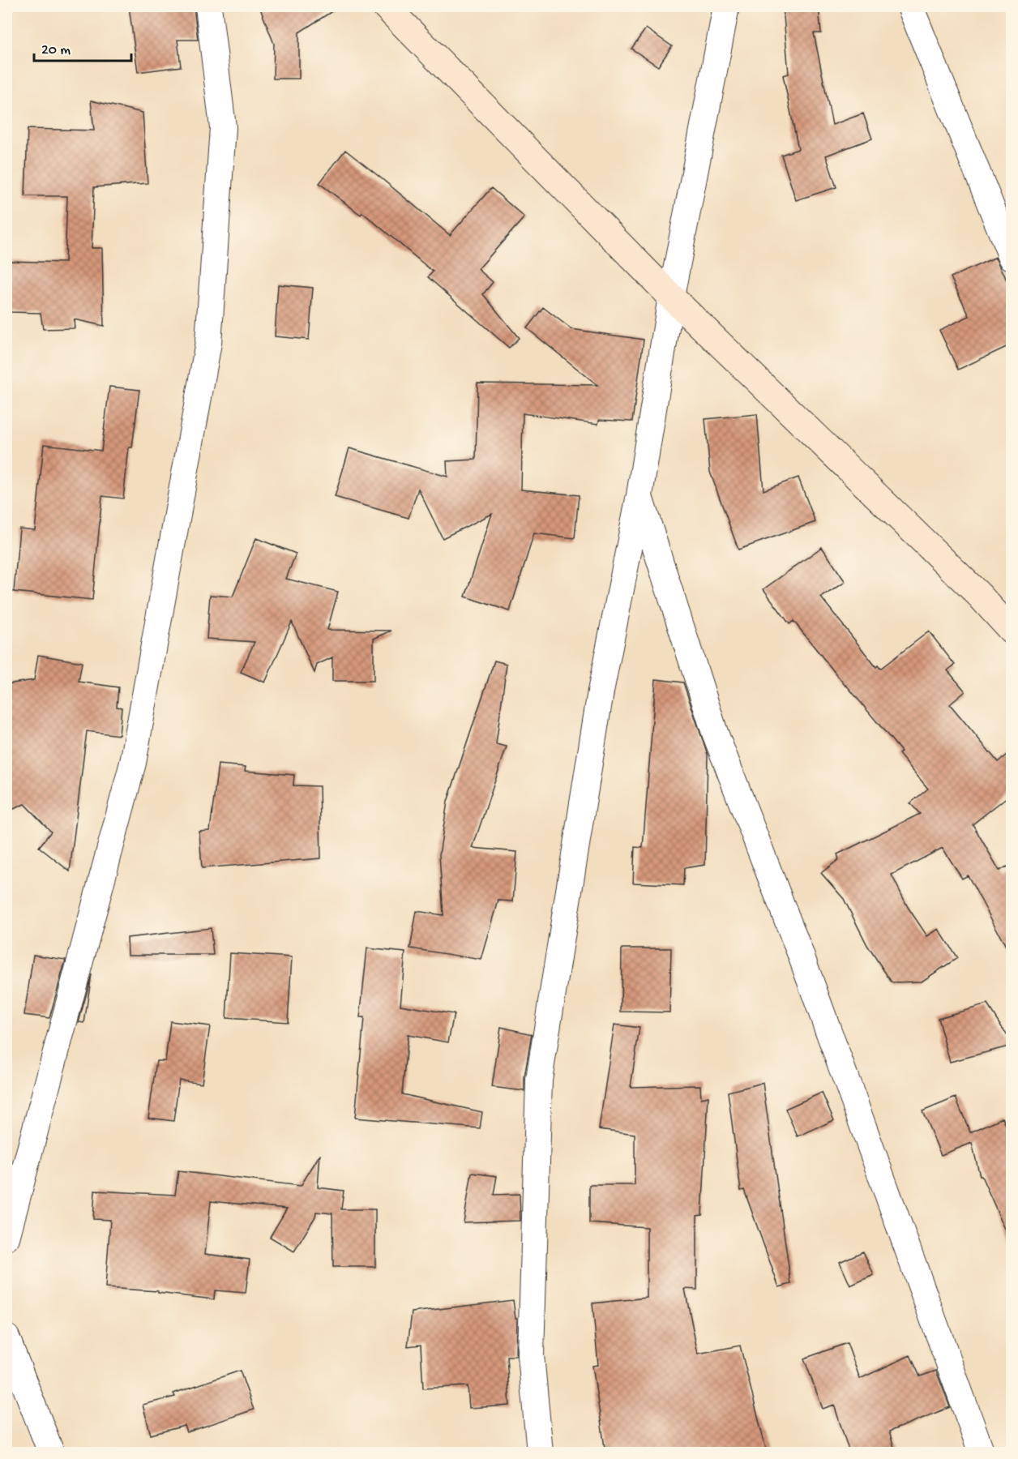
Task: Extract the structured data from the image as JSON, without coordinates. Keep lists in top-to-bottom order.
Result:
{
  "scale_bar": "20 m"
}
